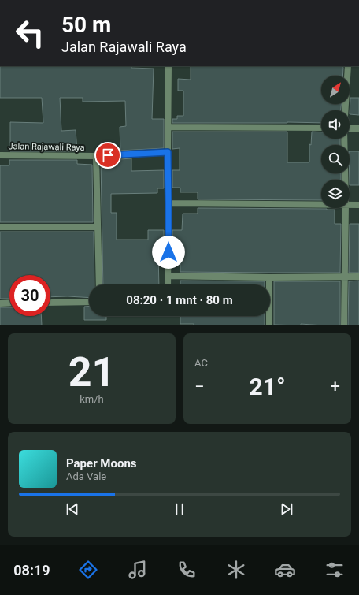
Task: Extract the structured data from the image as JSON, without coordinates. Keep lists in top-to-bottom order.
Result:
{
  "streets": {
    "street": ["Jalan Rajawali Raya"]
  },
  "north": "top right",
  "page": {
    "turn": ["50 m", "Jalan Rajawali Raya"],
    "limit": "30",
    "trip": "08:20 · 1 mnt · 80 m",
    "tile": [
      ["21", "km/h"],
      "AC"
    ],
    "heat": ["−", "21°", "+"],
    "song": ["Paper Moons", "Ada Vale"],
    "tabs": "08:19"
  }
}
